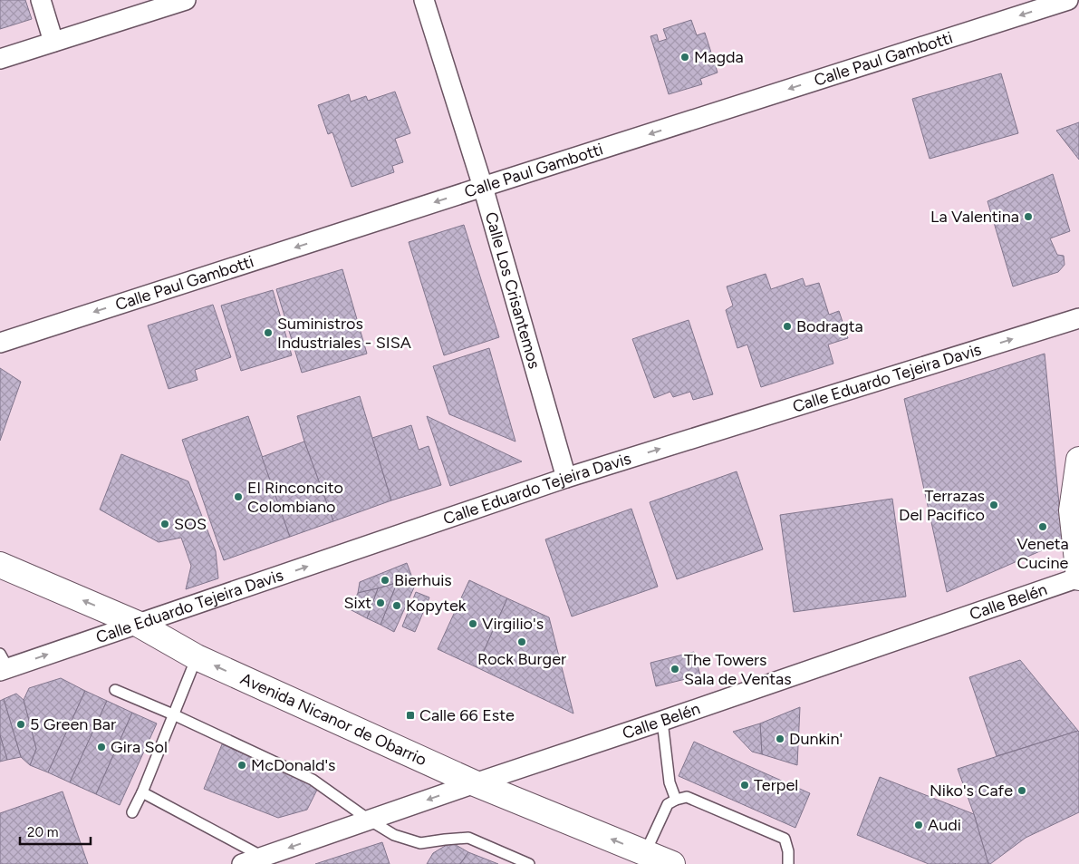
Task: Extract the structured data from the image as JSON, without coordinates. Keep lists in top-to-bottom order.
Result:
{
  "streets": {
    "main road": ["Avenida Nicanor de Obarrio"],
    "street": [
      "Calle Paul Gambotti",
      "Calle Los Crisantemos",
      "Calle Eduardo Tejeira Davis",
      "Calle Belén"
    ]
  },
  "crossings": [
    ["Calle Paul Gambotti", "Calle Los Crisantemos"],
    ["Calle Los Crisantemos", "Calle Eduardo Tejeira Davis"],
    ["Calle Eduardo Tejeira Davis", "Avenida Nicanor de Obarrio"],
    ["Calle Belén", "Avenida Nicanor de Obarrio"]
  ],
  "one_way": ["Calle Paul Gambotti", "Calle Eduardo Tejeira Davis", "Avenida Nicanor de Obarrio"],
  "places": {
    "other": [
      "Magda",
      "La Valentina",
      "Bodragta",
      "Suministros Industriales - SISA",
      "El Rinconcito Colombiano",
      "Terrazas Del Pacifico",
      "SOS",
      "Veneta Cucine",
      "Bierhuis",
      "Sixt",
      "Kopytek",
      "Virgilio's",
      "Rock Burger",
      "The Towers Sala de Ventas",
      "5 Green Bar",
      "Dunkin'",
      "Gira Sol",
      "McDonald's",
      "Terpel",
      "Niko's Cafe",
      "Audi"
    ],
    "transit": ["Calle 66 Este"]
  },
  "scale_bar": "20 m"
}
